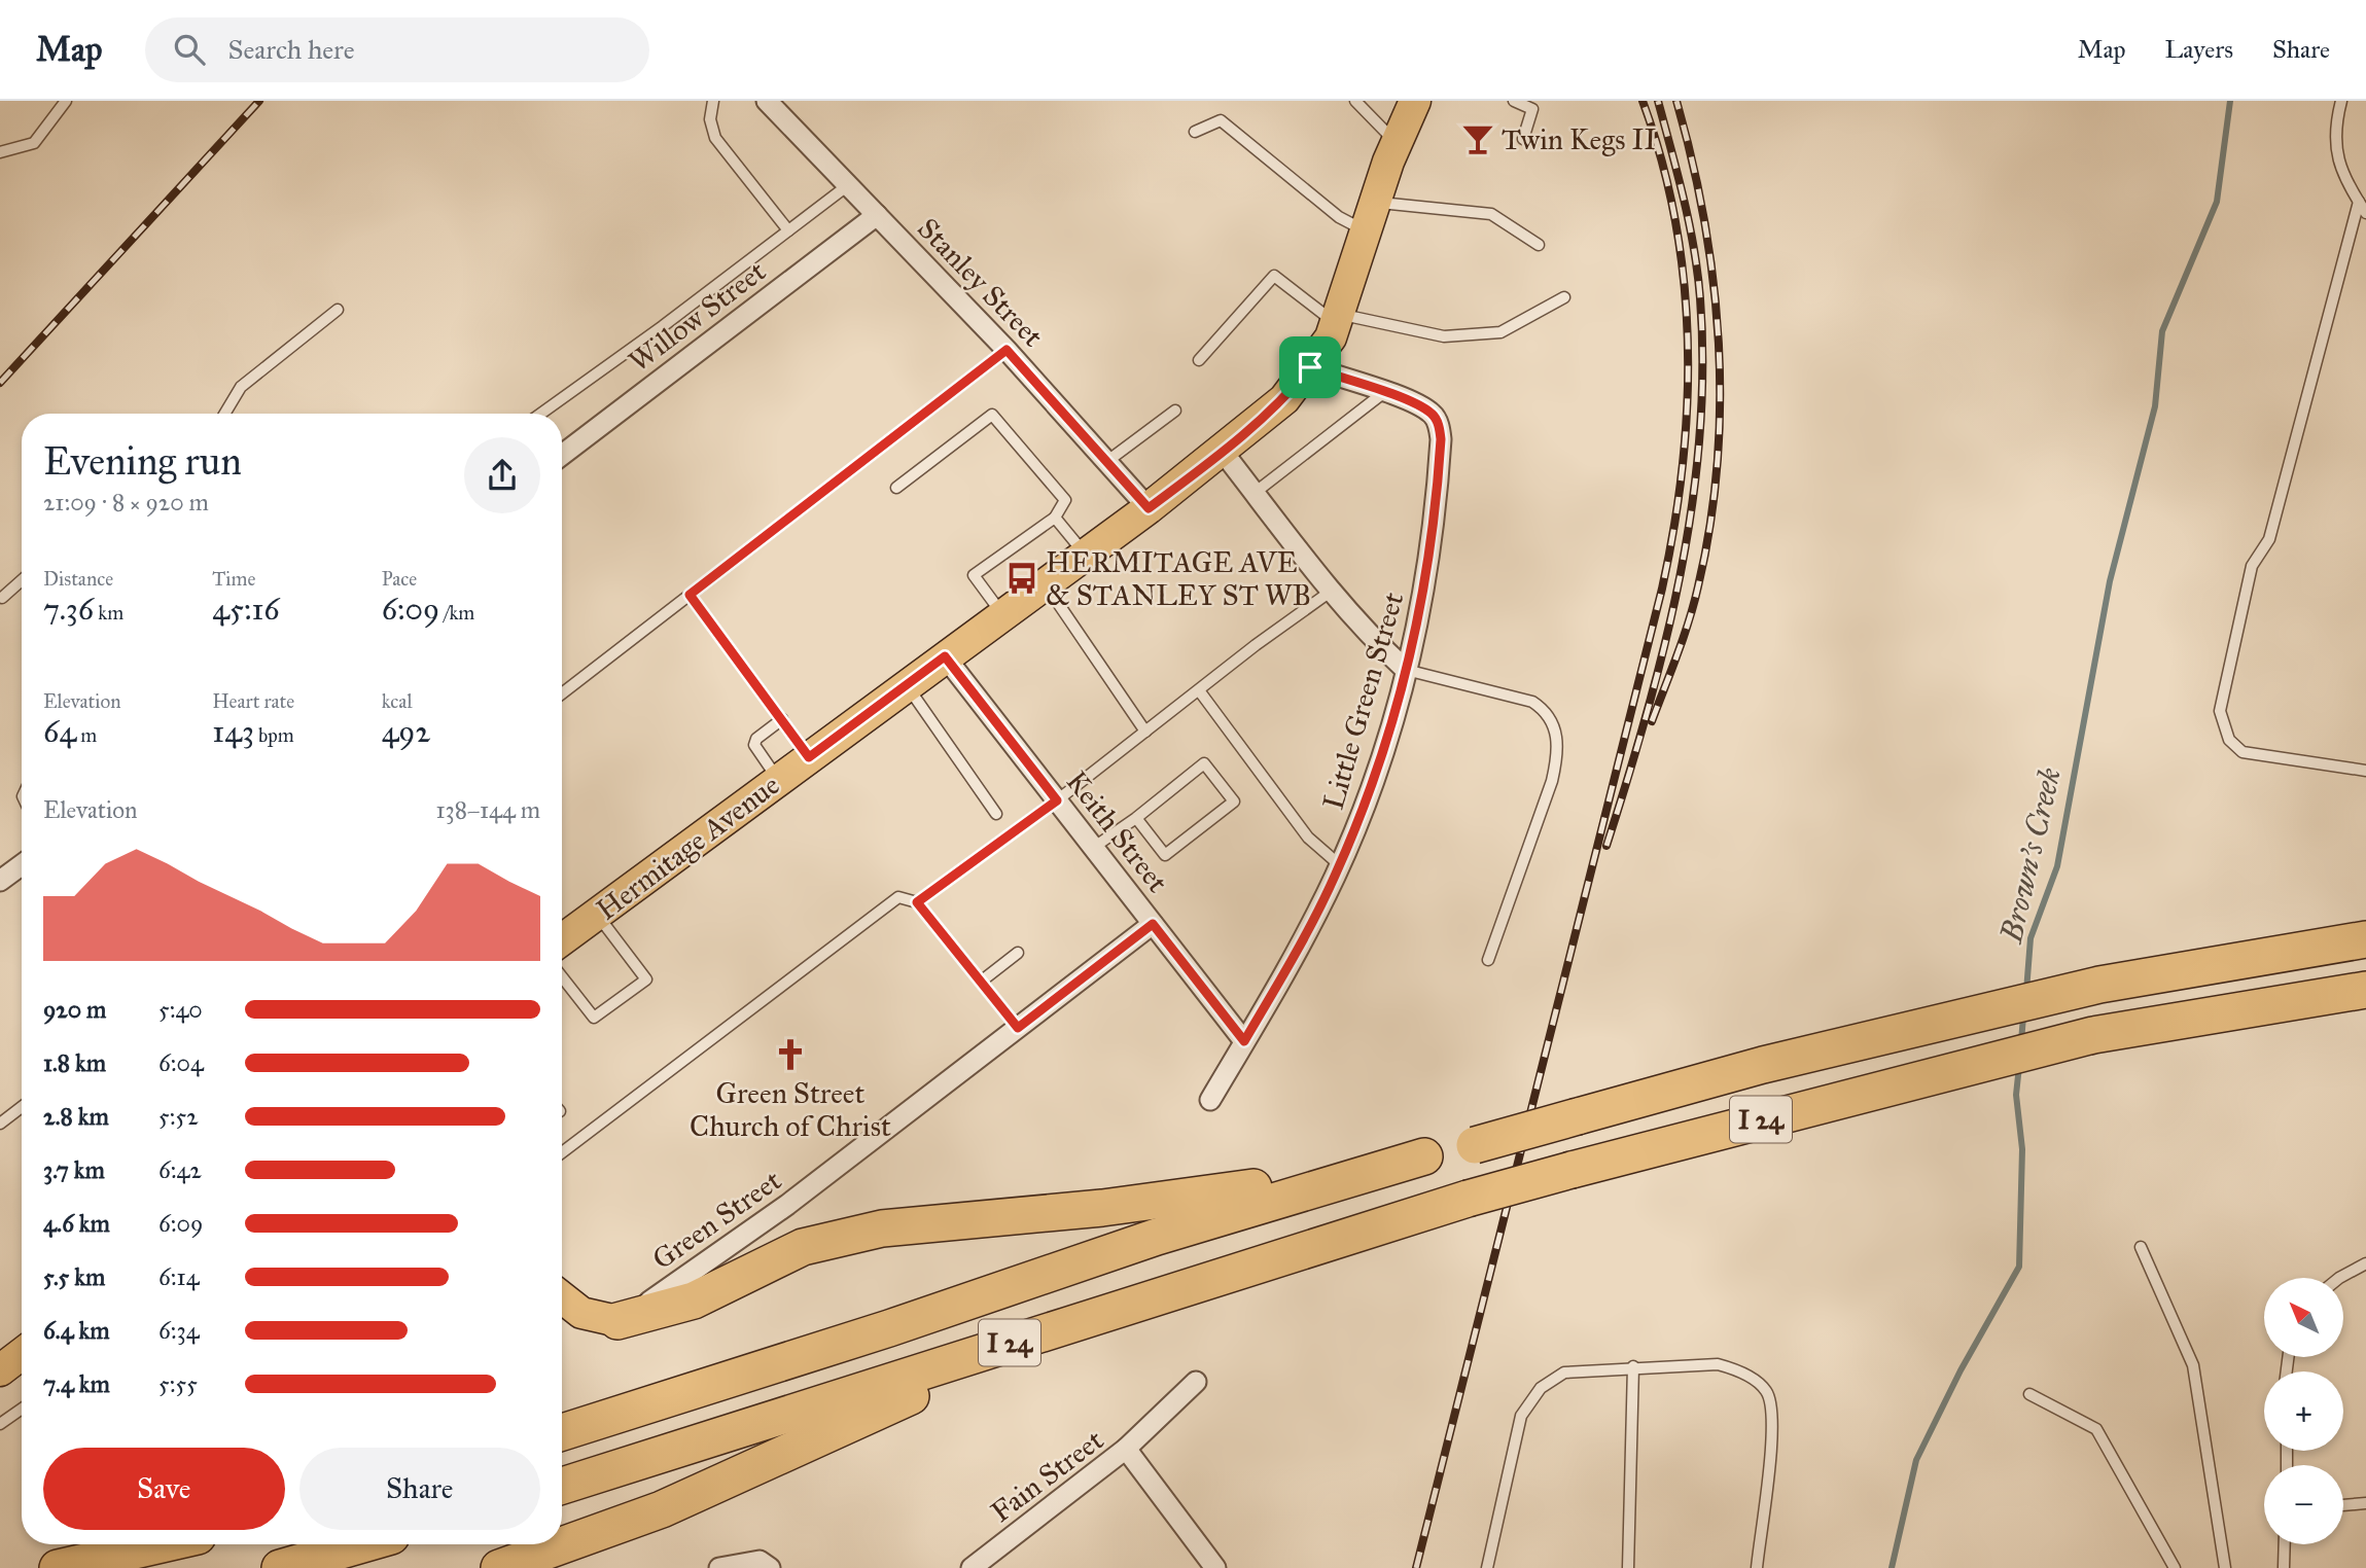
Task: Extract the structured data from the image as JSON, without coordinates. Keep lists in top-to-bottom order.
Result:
{
  "streets": {
    "highway": ["I 24"],
    "main road": ["Hermitage Avenue"],
    "street": [
      "Stanley Street",
      "Willow Street",
      "Little Green Street",
      "Keith Street",
      "Green Street",
      "Fain Street"
    ]
  },
  "crossings": [
    ["Stanley Street", "Willow Street"],
    ["Stanley Street", "Hermitage Avenue"],
    ["Little Green Street", "Keith Street"],
    ["Little Green Street", "Hermitage Avenue"],
    ["Keith Street", "Hermitage Avenue"],
    ["Keith Street", "Green Street"]
  ],
  "water": ["Brown's Creek"],
  "places": {
    "bar": ["Twin Kegs II"],
    "bus stop": ["HERMITAGE AVE & STANLEY ST WB"],
    "church": ["Green Street Church of Christ"]
  },
  "north": "top left",
  "page": {
    "header": "Map",
    "search": "Search here",
    "nav": ["Map", "Layers", "Share"],
    "heading": ["Evening run", "21:09 · 8 × 920 m"],
    "stats": [
      ["Distance", "7.36 km"],
      ["Time", "45:16"],
      ["Pace", "6:09 /km"],
      ["Elevation", "64 m"],
      ["Heart rate", "143 bpm"],
      ["kcal", "492"]
    ],
    "chart": ["Elevation", "138–144 m"],
    "list": [
      {
        "name": "920 m",
        "note": "5:40"
      },
      {
        "name": "1.8 km",
        "note": "6:04"
      },
      {
        "name": "2.8 km",
        "note": "5:52"
      },
      {
        "name": "3.7 km",
        "note": "6:42"
      },
      {
        "name": "4.6 km",
        "note": "6:09"
      },
      {
        "name": "5.5 km",
        "note": "6:14"
      },
      {
        "name": "6.4 km",
        "note": "6:34"
      },
      {
        "name": "7.4 km",
        "note": "5:55"
      }
    ],
    "map_buttons": ["+", "−"],
    "buttons": ["Save", "Share"]
  }
}
